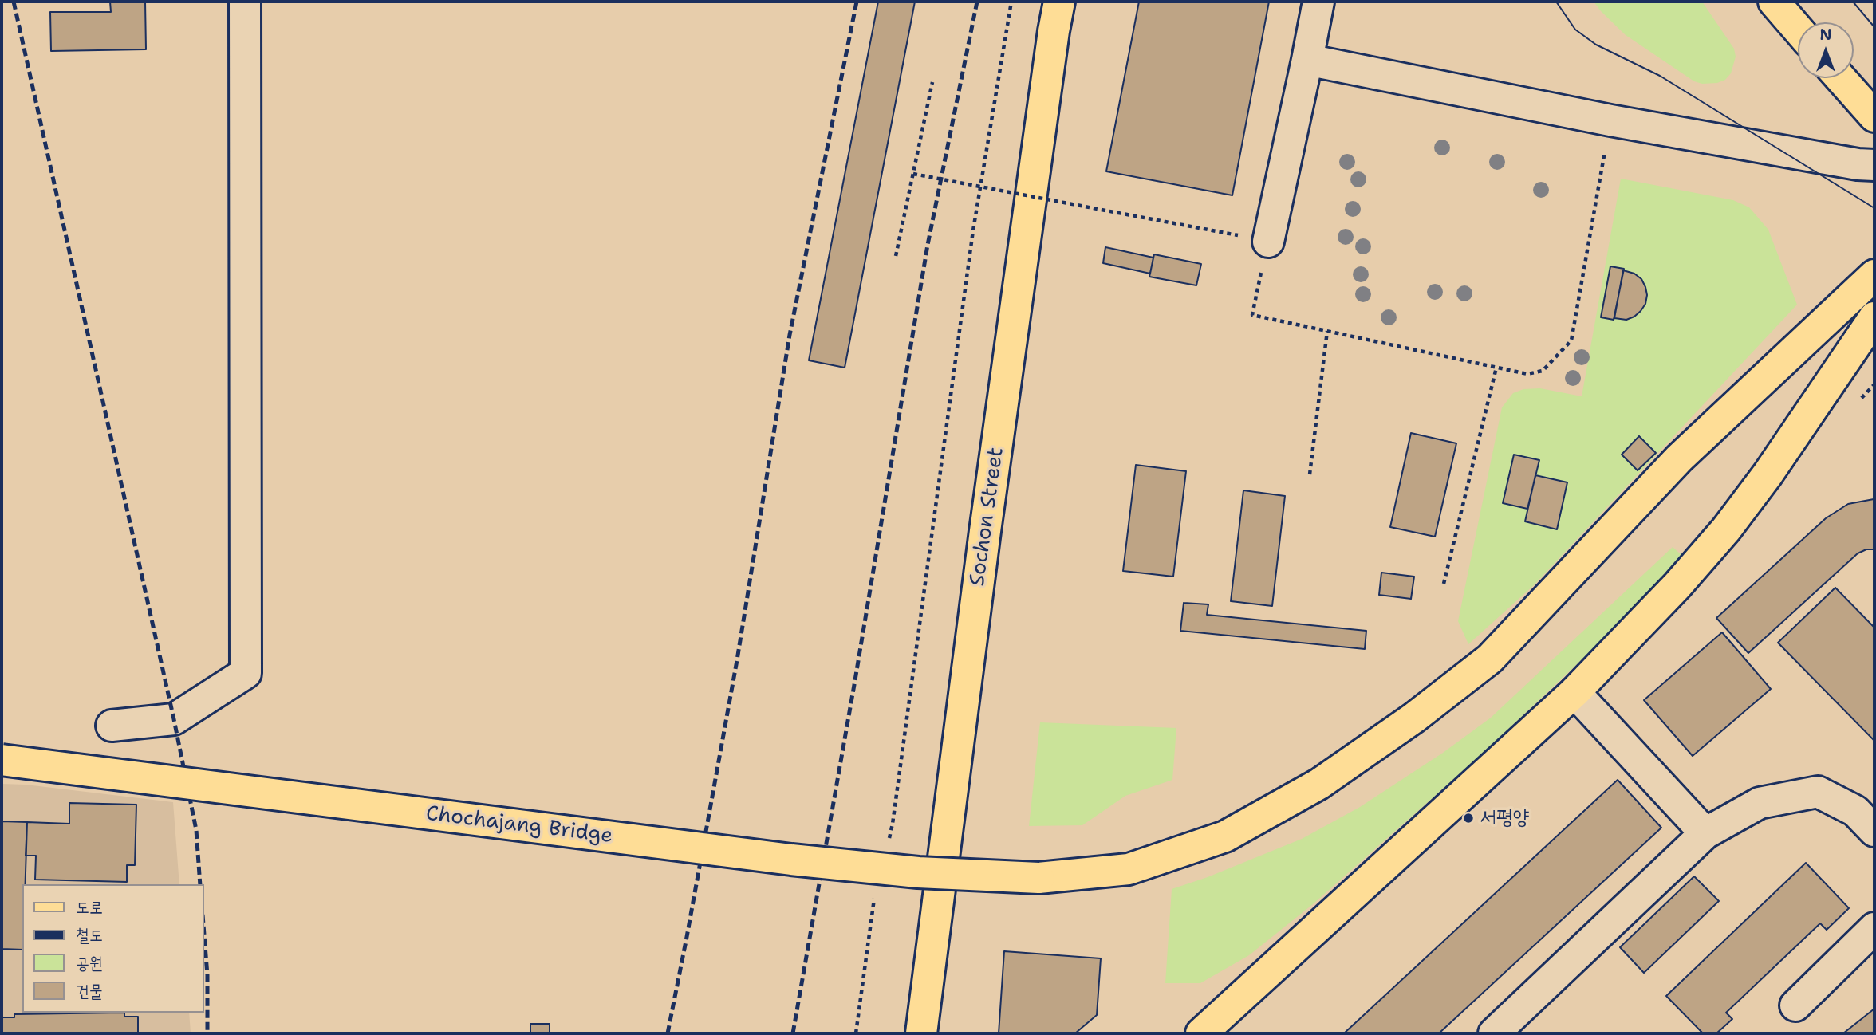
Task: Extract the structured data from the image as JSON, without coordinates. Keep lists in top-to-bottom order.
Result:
{
  "streets": {
    "main road": ["Sochon Street", "Chochajang Bridge"]
  },
  "places": ["서평양"],
  "legend": [
    "도로",
    "철도",
    "공원",
    "건물"
  ],
  "north": "top"
}
